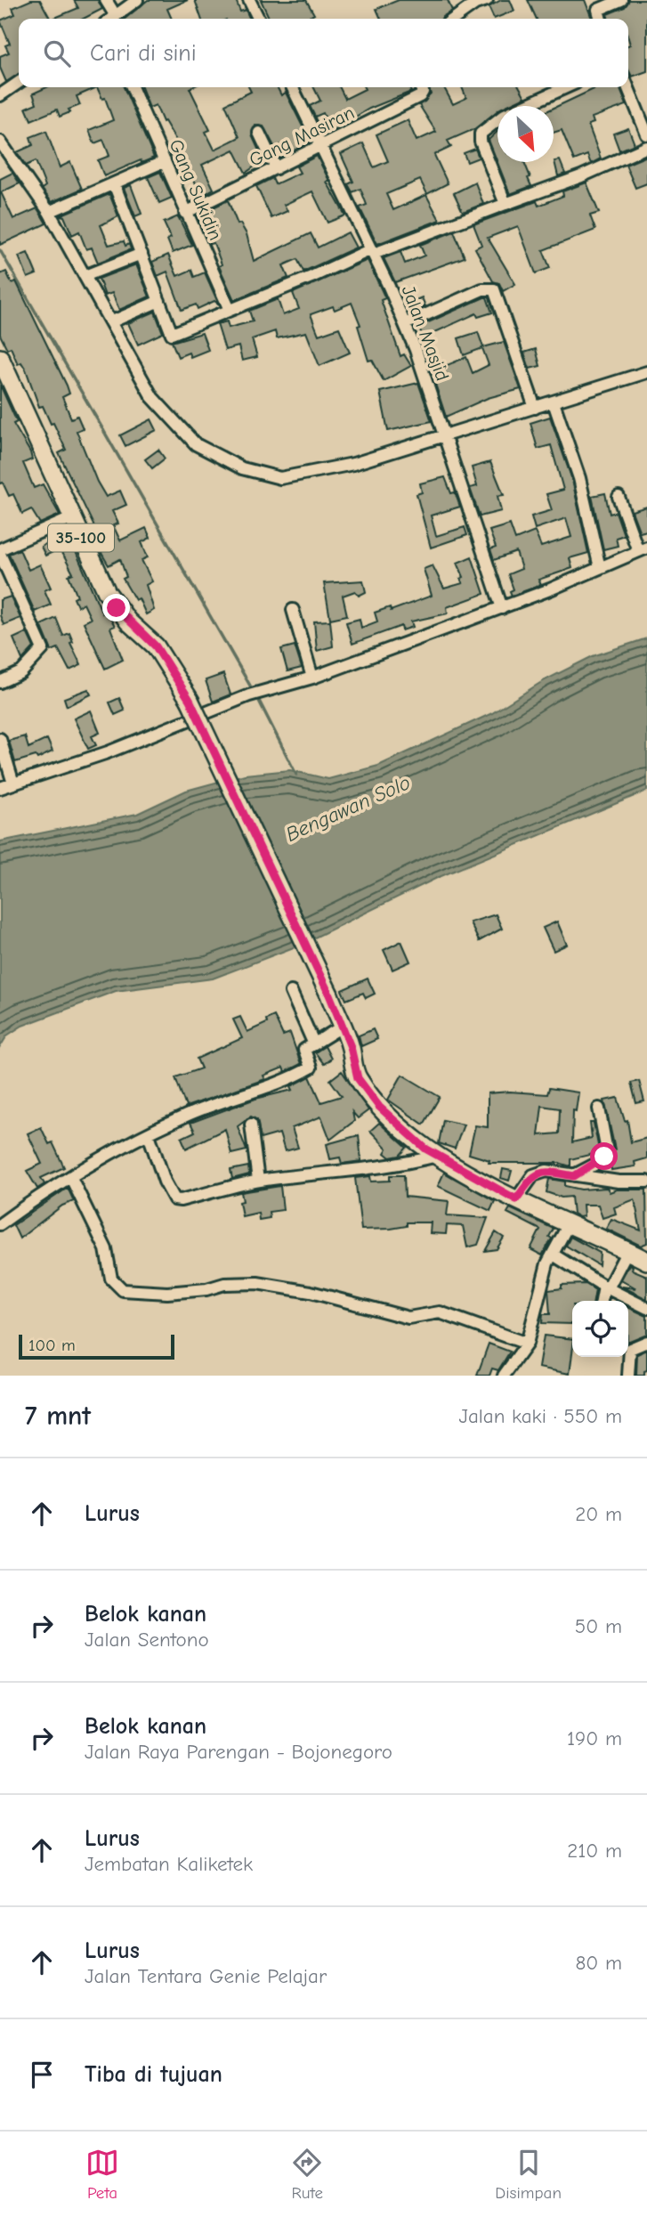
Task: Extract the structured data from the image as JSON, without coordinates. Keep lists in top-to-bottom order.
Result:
{
  "streets": {
    "main road": ["35-100"],
    "street": ["Gang Masiran", "Gang Sukidin", "Jalan Masjid"]
  },
  "crossings": [
    ["Gang Masiran", "Gang Sukidin"],
    ["Gang Masiran", "Jalan Masjid"]
  ],
  "water": ["Bengawan Solo"],
  "scale_bar": "100 m",
  "north": "bottom right",
  "page": {
    "search": "Cari di sini",
    "scale": "100 m",
    "heading": ["7 mnt", "Jalan kaki · 550 m"],
    "list": [
      ["Lurus", "20 m"],
      ["Belok kanan", "Jalan Sentono", "50 m"],
      ["Belok kanan", "Jalan Raya Parengan - Bojonegoro", "190 m"],
      ["Lurus", "Jembatan Kaliketek", "210 m"],
      ["Lurus", "Jalan Tentara Genie Pelajar", "80 m"],
      "Tiba di tujuan"
    ],
    "nav": ["Peta", "Rute", "Disimpan"]
  }
}
